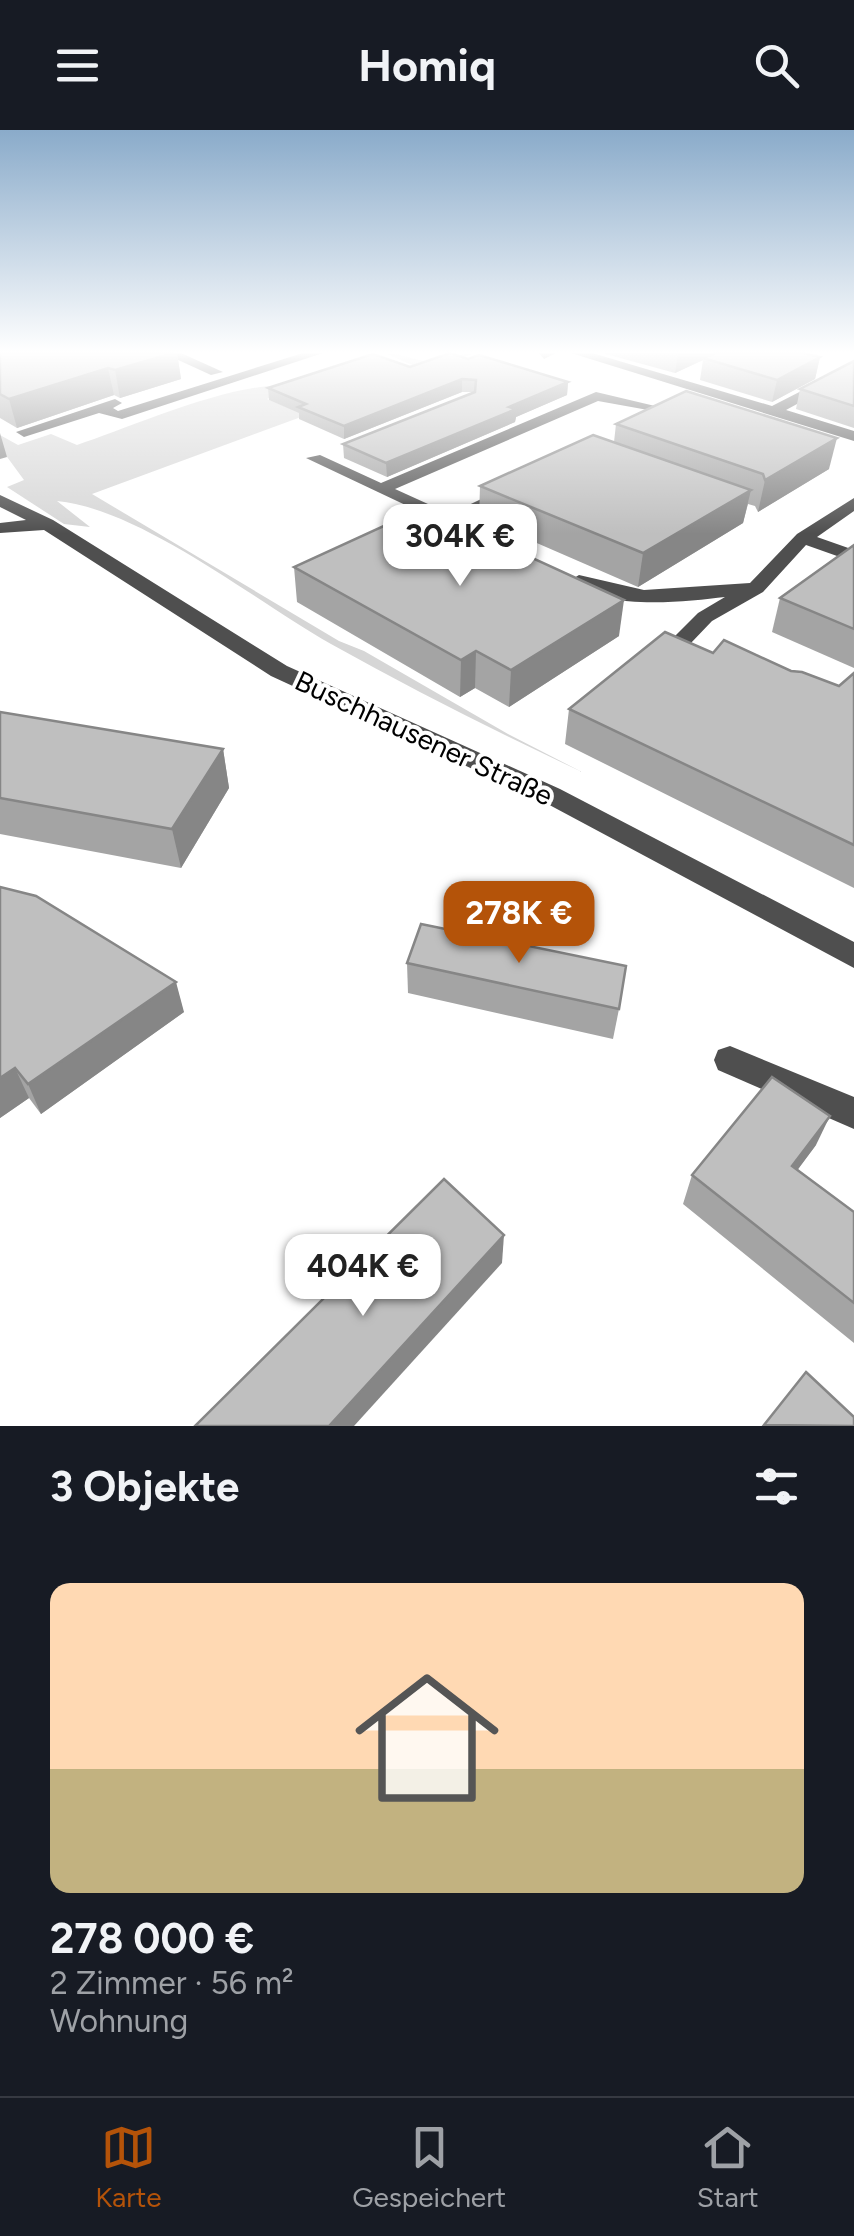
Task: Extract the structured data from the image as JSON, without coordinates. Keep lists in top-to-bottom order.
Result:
{
  "streets": {
    "street": ["Buschhausener Straße"]
  },
  "page": {
    "header": "Homiq",
    "price": ["304K €", "278K €", "404K €"],
    "heading": "3 Objekte",
    "list": [
      {
        "name": "278 000 €",
        "note": "2 Zimmer · 56 m² · Wohnung"
      }
    ],
    "tabs": ["Karte", "Gespeichert", "Start"]
  }
}
